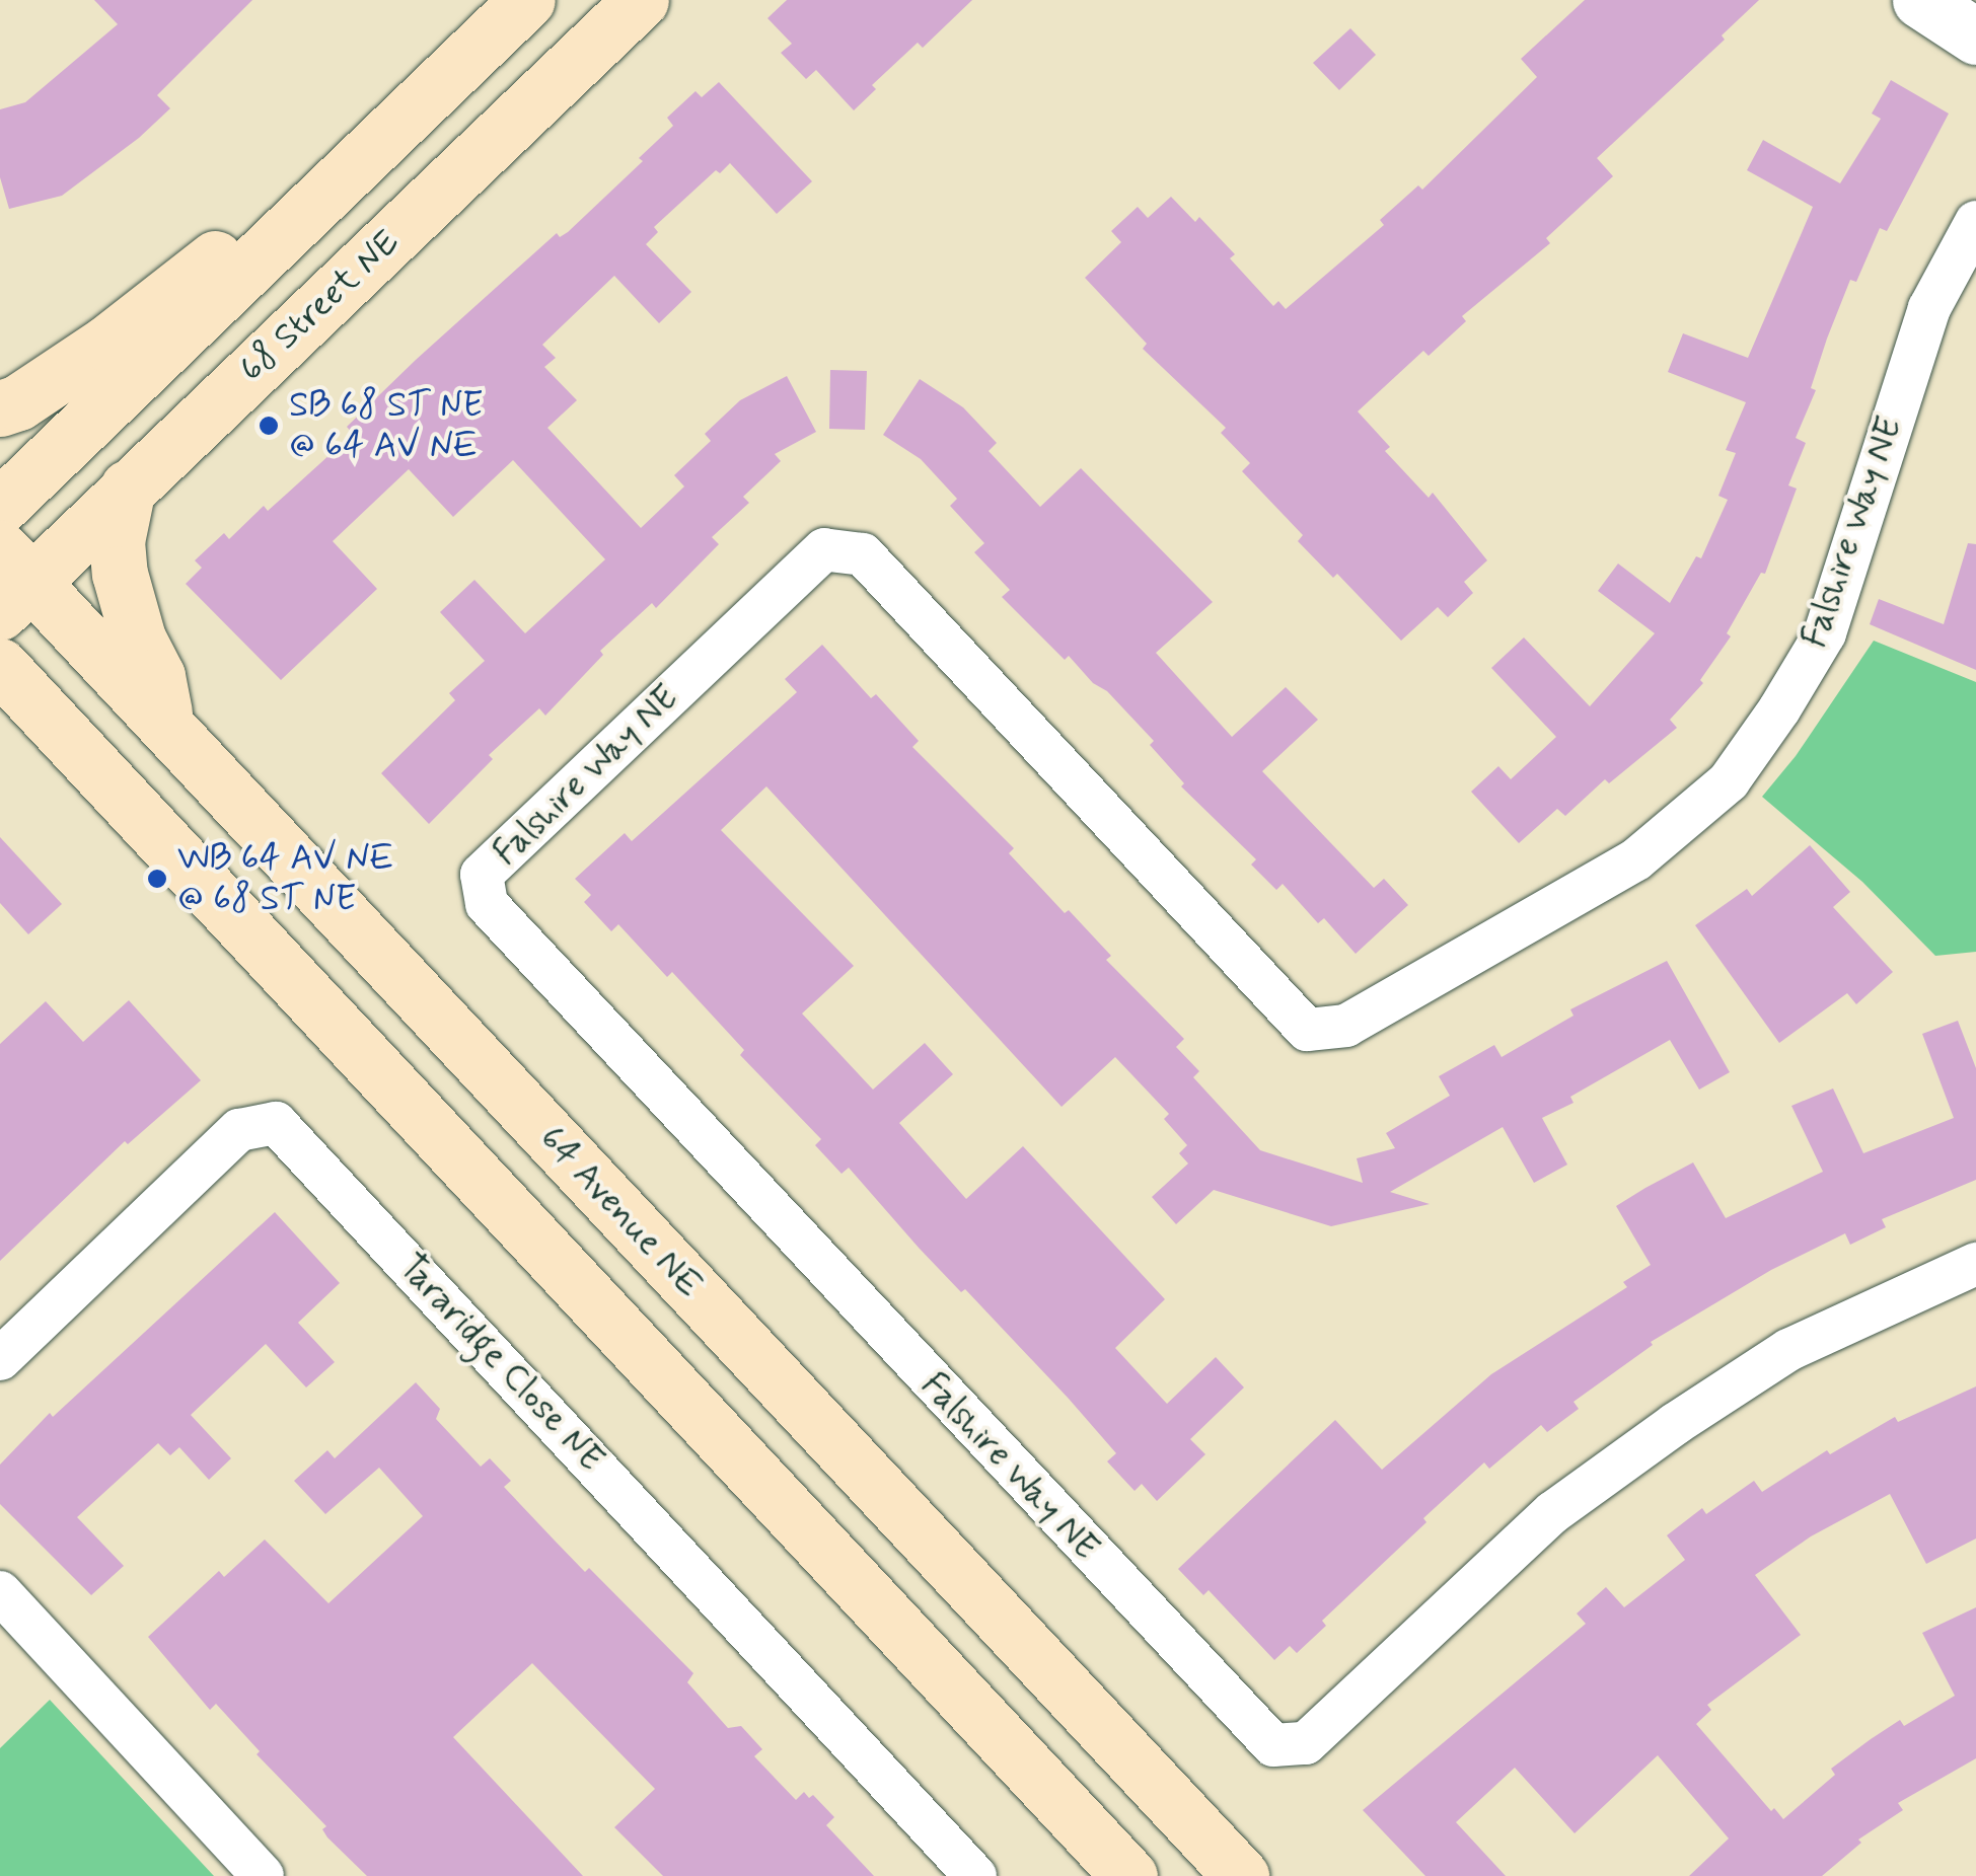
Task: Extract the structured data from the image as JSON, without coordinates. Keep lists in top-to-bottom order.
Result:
{
  "streets": {
    "main road": ["68 Street NE", "64 Avenue NE"],
    "street": ["Falshire Way NE", "Tararidge Close NE"]
  },
  "crossings": [
    ["68 Street NE", "64 Avenue NE"]
  ],
  "places": ["SB 68 ST NE @ 64 AV NE", "WB 64 AV NE @ 68 ST NE"]
}
